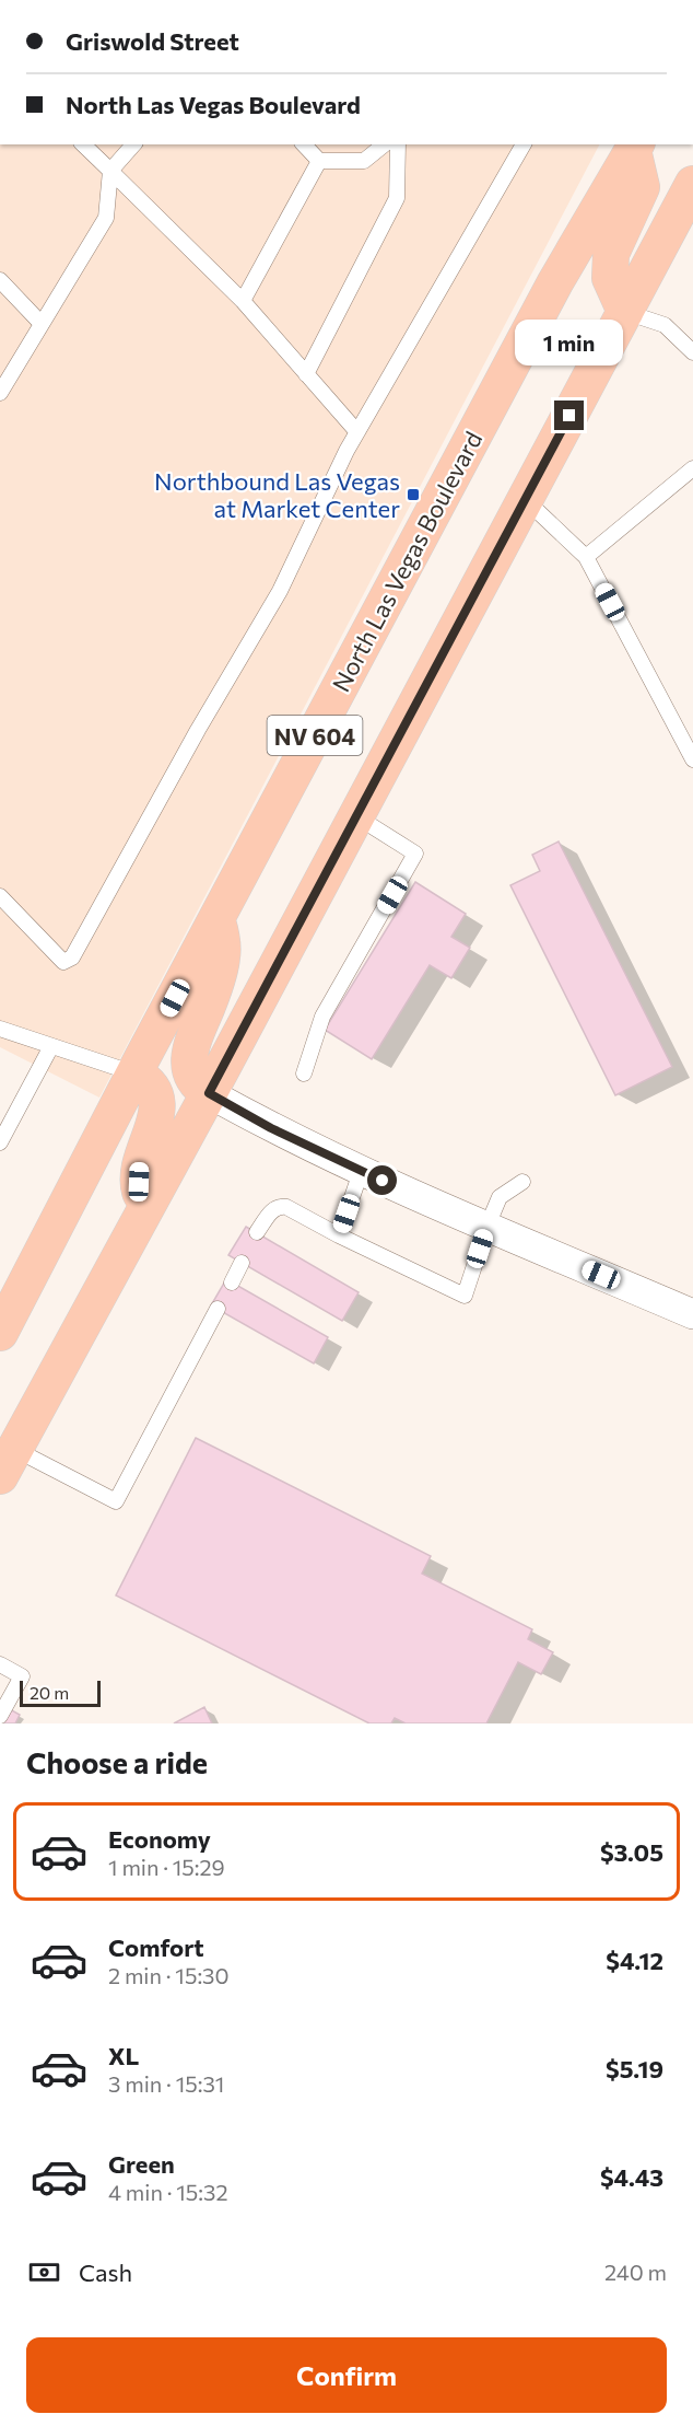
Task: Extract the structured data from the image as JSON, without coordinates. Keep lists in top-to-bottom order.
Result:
{
  "streets": {
    "main road": ["North Las Vegas Boulevard", "NV 604"]
  },
  "places": {
    "transit": ["Northbound Las Vegas at Market Center"]
  },
  "scale_bar": "20 m",
  "page": {
    "banner": ["Griswold Street", "North Las Vegas Boulevard"],
    "bubble": "1 min",
    "scale": "20 m",
    "heading": "Choose a ride",
    "list": [
      {
        "name": "Economy",
        "note": "1 min · 15:29",
        "value": "$3.05"
      },
      {
        "name": "Comfort",
        "note": "2 min · 15:30",
        "value": "$4.12"
      },
      {
        "name": "XL",
        "note": "3 min · 15:31",
        "value": "$5.19"
      },
      {
        "name": "Green",
        "note": "4 min · 15:32",
        "value": "$4.43"
      }
    ],
    "pay": ["Cash", "240 m"],
    "buttons": "Confirm"
  }
}
